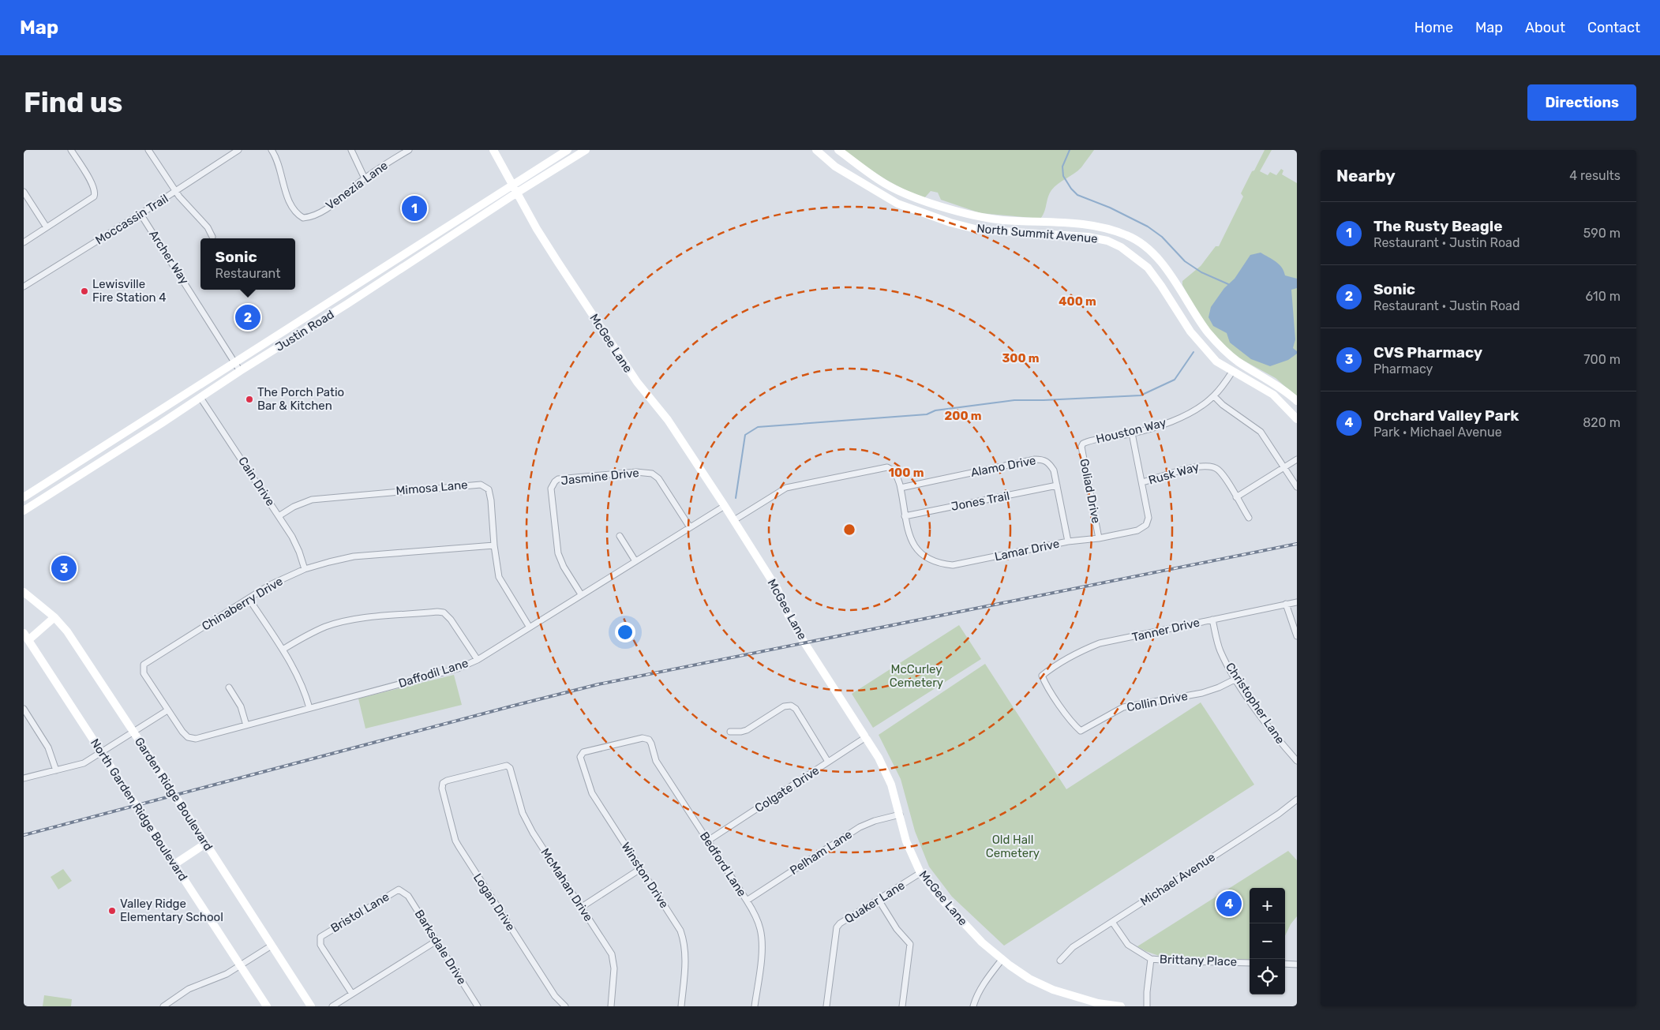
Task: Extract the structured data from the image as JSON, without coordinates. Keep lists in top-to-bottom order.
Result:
{
  "streets": {
    "main road": [
      "North Summit Avenue",
      "Justin Road",
      "McGee Lane",
      "Garden Ridge Boulevard",
      "North Garden Ridge Boulevard"
    ],
    "street": [
      "Venezia Lane",
      "Moccassin Trail",
      "Archer Way",
      "Houston Way",
      "Alamo Drive",
      "Rusk Way",
      "Jasmine Drive",
      "Cain Drive",
      "Mimosa Lane",
      "Goliad Drive",
      "Jones Trail",
      "Lamar Drive",
      "Chinaberry Drive",
      "Tanner Drive",
      "Daffodil Lane",
      "Collin Drive",
      "Christopher Lane",
      "Colgate Drive",
      "Pelham Lane",
      "Bedford Lane",
      "Winston Drive",
      "Michael Avenue",
      "McMahan Drive",
      "Logan Drive",
      "Quaker Lane",
      "Bristol Lane",
      "Barksdale Drive",
      "Brittany Place"
    ]
  },
  "crossings": [
    ["Moccassin Trail", "Archer Way"],
    ["North Summit Avenue", "Houston Way"],
    ["Archer Way", "Justin Road"],
    ["Justin Road", "McGee Lane"],
    ["Justin Road", "Cain Drive"],
    ["McGee Lane", "Lamar Drive"],
    ["McGee Lane", "Daffodil Lane"],
    ["McGee Lane", "Colgate Drive"],
    ["McGee Lane", "Pelham Lane"],
    ["McGee Lane", "Quaker Lane"],
    ["Houston Way", "Goliad Drive"],
    ["Houston Way", "Lamar Drive"],
    ["Alamo Drive", "Jones Trail"],
    ["Alamo Drive", "Lamar Drive"],
    ["Rusk Way", "Lamar Drive"],
    ["Jasmine Drive", "Daffodil Lane"],
    ["Cain Drive", "Mimosa Lane"],
    ["Cain Drive", "Chinaberry Drive"],
    ["Mimosa Lane", "Chinaberry Drive"],
    ["Mimosa Lane", "Daffodil Lane"],
    ["Goliad Drive", "Lamar Drive"],
    ["Jones Trail", "Lamar Drive"],
    ["Chinaberry Drive", "Daffodil Lane"],
    ["Tanner Drive", "Collin Drive"],
    ["Tanner Drive", "Christopher Lane"],
    ["Collin Drive", "Christopher Lane"],
    ["Colgate Drive", "Bedford Lane"],
    ["Pelham Lane", "Bedford Lane"],
    ["Bedford Lane", "Winston Drive"],
    ["Michael Avenue", "Brittany Place"],
    ["McMahan Drive", "Logan Drive"],
    ["Bristol Lane", "Barksdale Drive"]
  ],
  "parks": ["McCurley Cemetery", "Old Hall Cemetery"],
  "places": ["Lewisville Fire Station 4", "The Porch Patio Bar & Kitchen", "Valley Ridge Elementary School"],
  "page": {
    "header": "Map",
    "nav": [
      "Home",
      "Map",
      "About",
      "Contact"
    ],
    "buttons": "Directions",
    "title": "Find us",
    "heading": ["Nearby", "4 results"],
    "pins": [
      "1",
      "2",
      "3",
      "4"
    ],
    "list": [
      {
        "mark": "1",
        "name": "The Rusty Beagle",
        "note": "Restaurant · Justin Road",
        "value": "590 m"
      },
      {
        "mark": "2",
        "name": "Sonic",
        "note": "Restaurant · Justin Road",
        "value": "610 m"
      },
      {
        "mark": "3",
        "name": "CVS Pharmacy",
        "note": "Pharmacy",
        "value": "700 m"
      },
      {
        "mark": "4",
        "name": "Orchard Valley Park",
        "note": "Park · Michael Avenue",
        "value": "820 m"
      }
    ],
    "popup": ["Sonic", "Restaurant"],
    "map_buttons": ["+", "−"]
  },
  "rings": [
    "400 m",
    "300 m",
    "200 m",
    "100 m"
  ]
}
